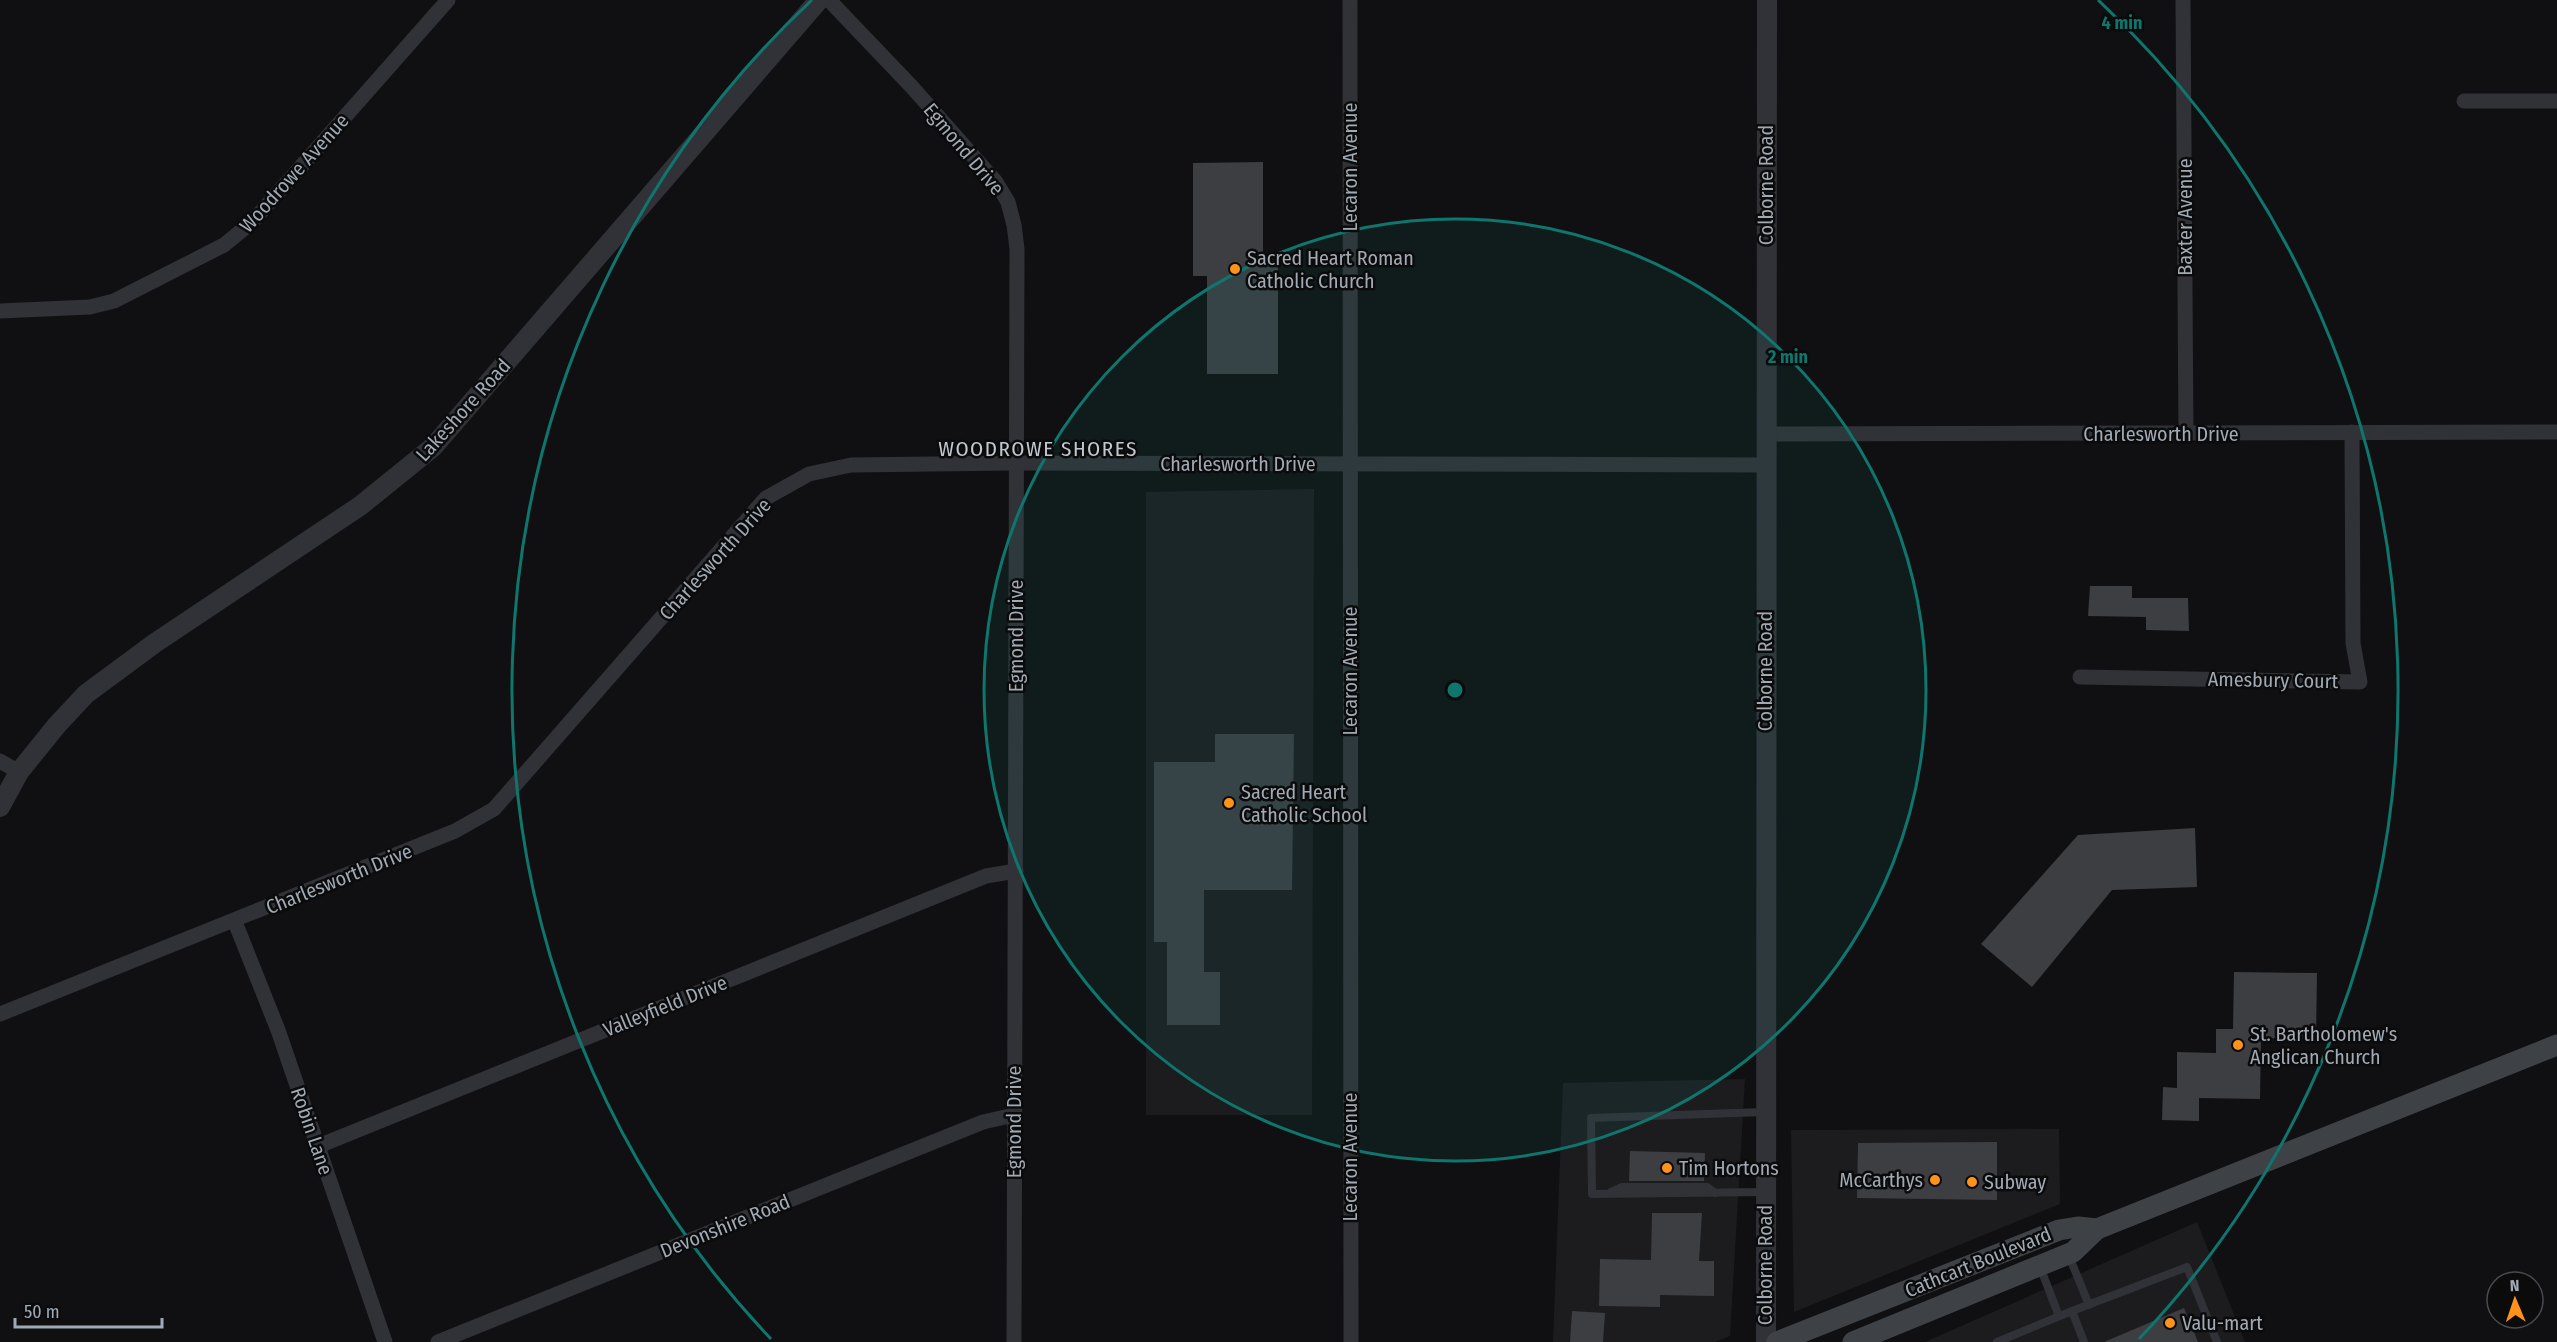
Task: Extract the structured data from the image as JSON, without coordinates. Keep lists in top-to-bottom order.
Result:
{
  "streets": {
    "main road": ["Cathcart Boulevard"],
    "street": [
      "Egmond Drive",
      "Lecaron Avenue",
      "Woodrowe Avenue",
      "Colborne Road",
      "Baxter Avenue",
      "Lakeshore Road",
      "Charlesworth Drive",
      "Amesbury Court",
      "Valleyfield Drive",
      "Robin Lane",
      "Devonshire Road"
    ]
  },
  "crossings": [
    ["Egmond Drive", "Charlesworth Drive"],
    ["Egmond Drive", "Valleyfield Drive"],
    ["Egmond Drive", "Devonshire Road"],
    ["Lecaron Avenue", "Charlesworth Drive"],
    ["Colborne Road", "Charlesworth Drive"],
    ["Baxter Avenue", "Charlesworth Drive"],
    ["Charlesworth Drive", "Amesbury Court"],
    ["Charlesworth Drive", "Robin Lane"],
    ["Valleyfield Drive", "Robin Lane"]
  ],
  "districts": ["WOODROWE SHORES"],
  "places": [
    "Sacred Heart Roman Catholic Church",
    "Sacred Heart Catholic School",
    "St. Bartholomew's Anglican Church",
    "Tim Hortons",
    "McCarthys",
    "Subway",
    "Valu-mart"
  ],
  "scale_bar": "50 m",
  "north": "top",
  "rings": ["4 min", "2 min"]
}
